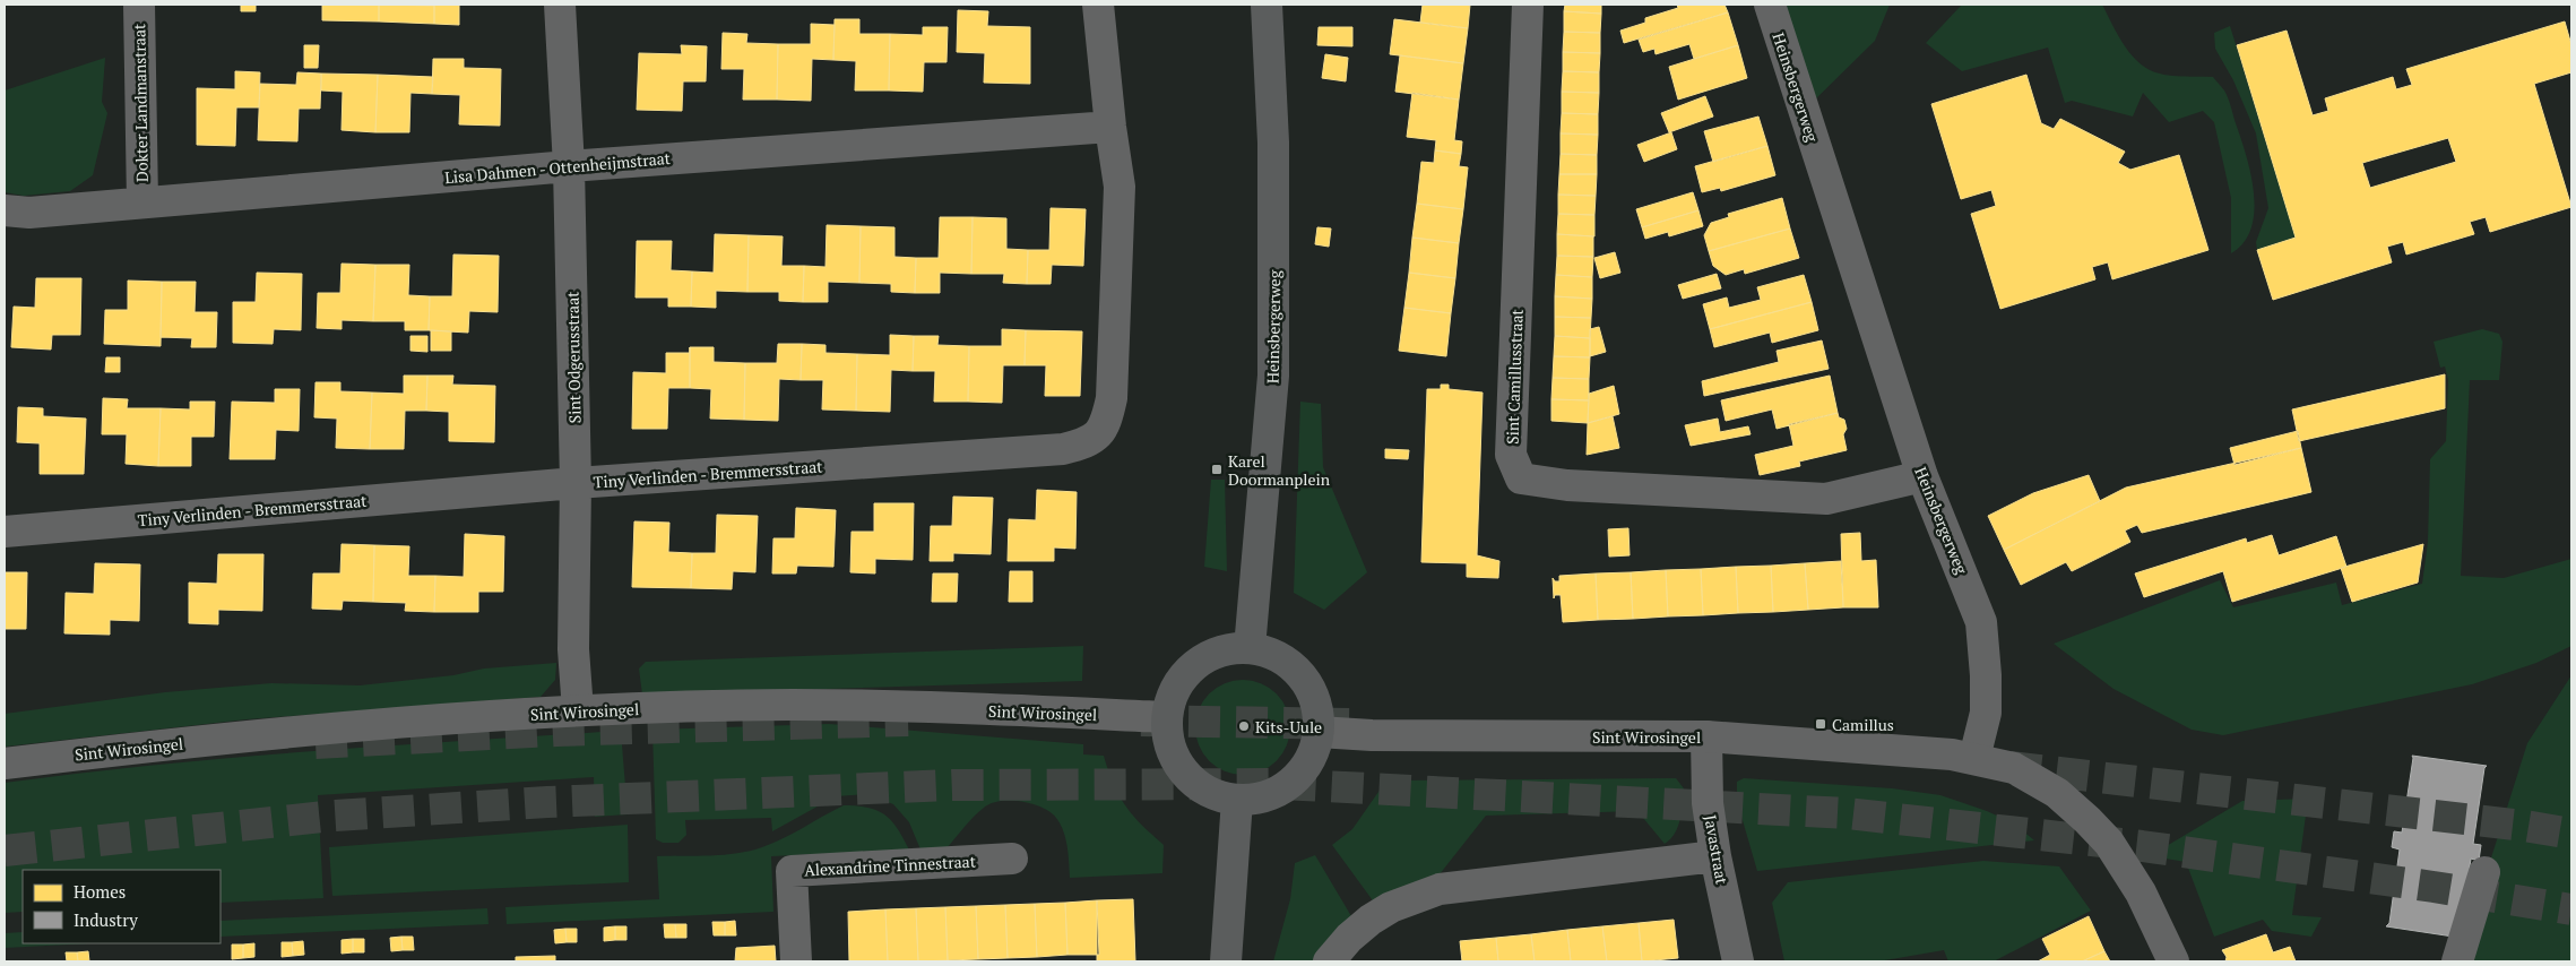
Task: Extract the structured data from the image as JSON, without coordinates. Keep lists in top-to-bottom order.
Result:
{
  "streets": {
    "main road": ["Heinsbergerweg"],
    "street": [
      "Dokter Landmanstraat",
      "Lisa Dahmen - Ottenheijmstraat",
      "Sint Odgerusstraat",
      "Sint Camillusstraat",
      "Tiny Verlinden - Bremmersstraat",
      "Sint Wirosingel",
      "Javastraat",
      "Alexandrine Tinnestraat"
    ]
  },
  "crossings": [
    ["Heinsbergerweg", "Sint Camillusstraat"],
    ["Heinsbergerweg", "Sint Wirosingel"],
    ["Dokter Landmanstraat", "Lisa Dahmen - Ottenheijmstraat"],
    ["Lisa Dahmen - Ottenheijmstraat", "Sint Odgerusstraat"],
    ["Lisa Dahmen - Ottenheijmstraat", "Tiny Verlinden - Bremmersstraat"],
    ["Sint Odgerusstraat", "Tiny Verlinden - Bremmersstraat"],
    ["Sint Odgerusstraat", "Sint Wirosingel"],
    ["Sint Wirosingel", "Javastraat"]
  ],
  "places": {
    "transit": ["Karel Doormanplein", "Camillus"],
    "other": ["Kits-Uule"]
  },
  "legend": ["Homes", "Industry"]
}
